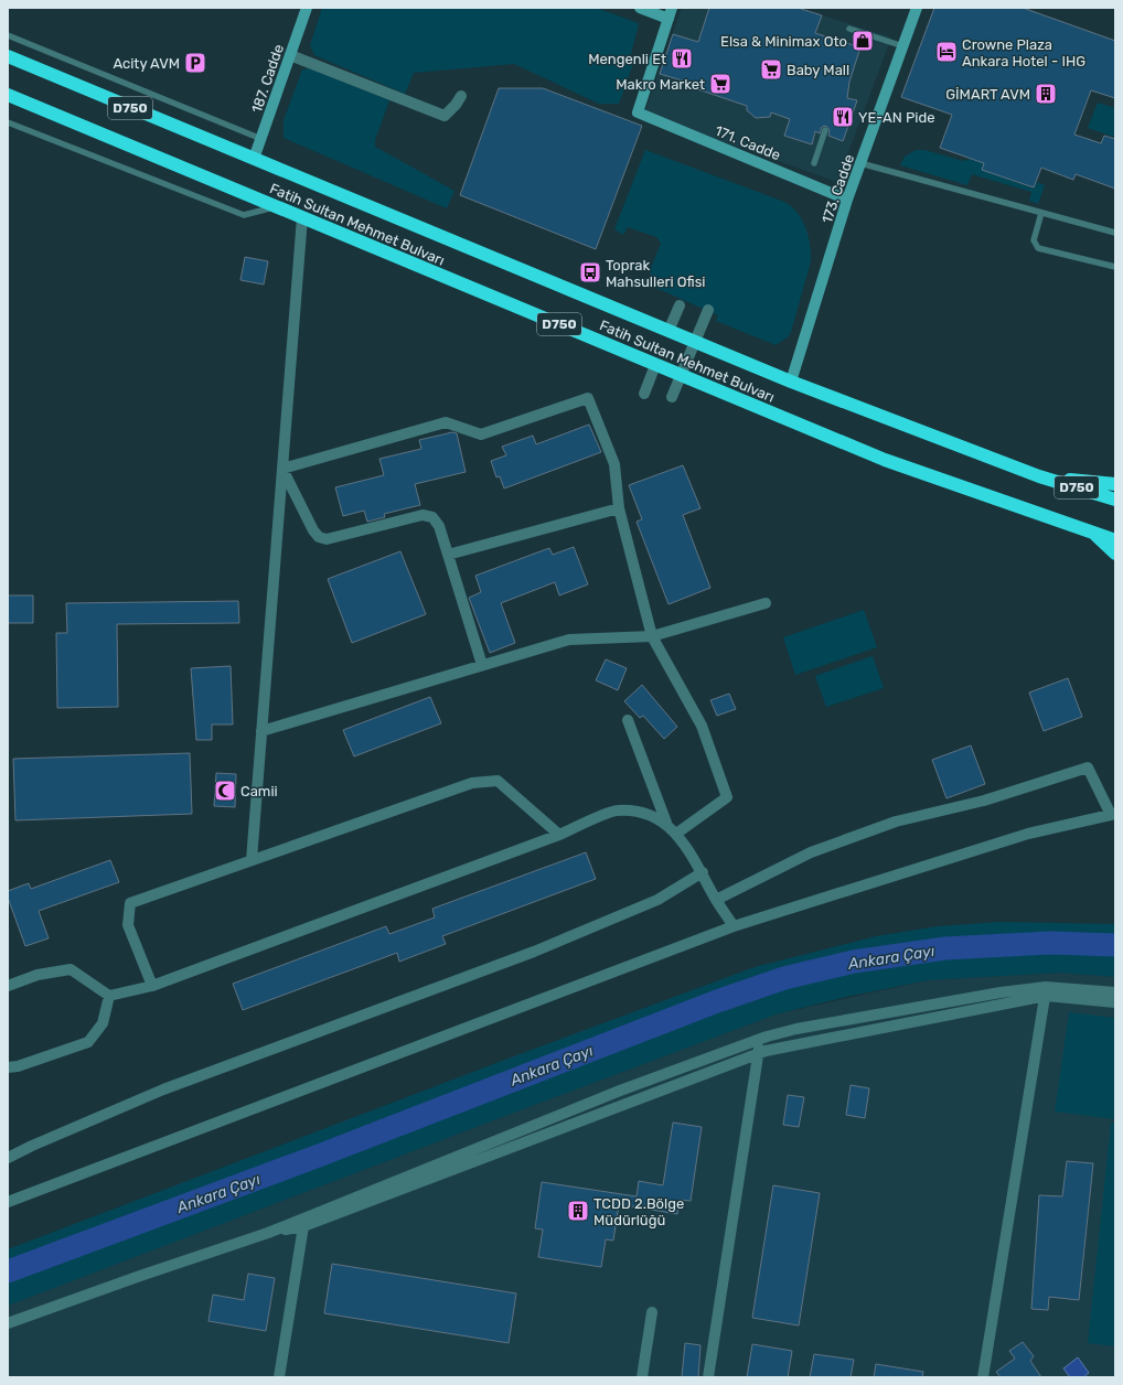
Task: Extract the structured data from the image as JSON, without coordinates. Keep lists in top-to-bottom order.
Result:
{
  "streets": {
    "highway": ["D750", "Fatih Sultan Mehmet Bulvarı"],
    "street": ["187. Cadde", "171. Cadde", "173. Cadde"]
  },
  "crossings": [
    ["187. Cadde", "Fatih Sultan Mehmet Bulvarı"],
    ["171. Cadde", "173. Cadde"],
    ["173. Cadde", "Fatih Sultan Mehmet Bulvarı"]
  ],
  "water": ["Ankara Çayı"],
  "places": {
    "shop": ["Elsa & Minimax Oto"],
    "hotel": ["Crowne Plaza Ankara Hotel - IHG"],
    "restaurant": ["Mengenli Et", "YE-AN Pide"],
    "parking": ["Acity AVM"],
    "supermarket": ["Baby Mall", "Makro Market"],
    "building": ["GİMART AVM", "TCDD 2.Bölge Müdürlüğü"],
    "bus stop": ["Toprak Mahsulleri Ofisi"],
    "mosque": ["Camii"]
  }
}
